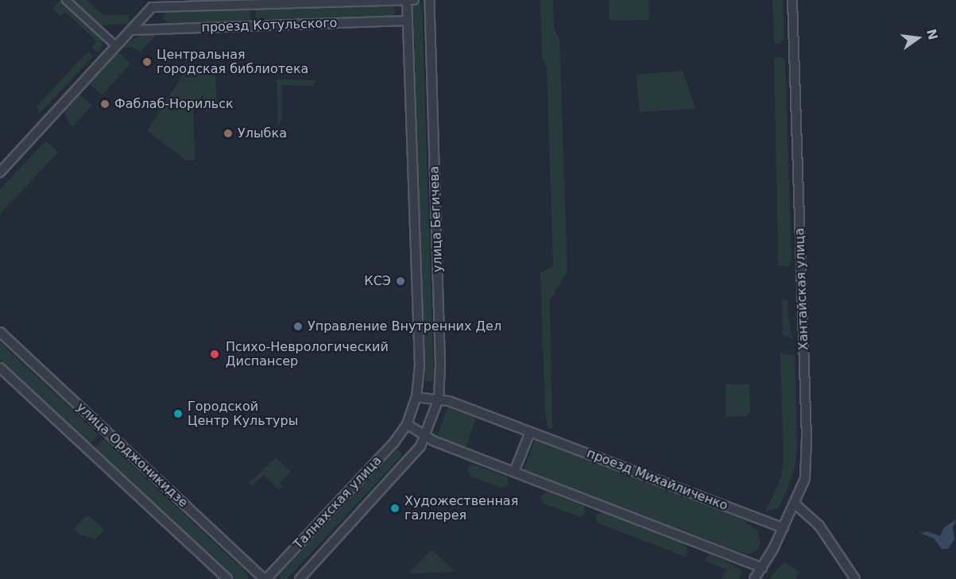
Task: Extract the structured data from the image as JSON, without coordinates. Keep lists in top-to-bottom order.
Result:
{
  "streets": {
    "street": [
      "проезд Котульского",
      "улица Бегичева",
      "Хантайская улица",
      "улица Орджоникидзе",
      "проезд Михайличенко",
      "Талнахская улица"
    ]
  },
  "crossings": [
    ["проезд Котульского", "улица Бегичева"],
    ["улица Бегичева", "проезд Михайличенко"],
    ["улица Бегичева", "Талнахская улица"],
    ["Хантайская улица", "проезд Михайличенко"],
    ["улица Орджоникидзе", "Талнахская улица"]
  ],
  "places": [
    "Центральная городская библиотека",
    "Фаблаб-Норильск",
    "Улыбка",
    "КСЭ",
    "Управление Внутренних Дел",
    "Психо-Неврологический Диспансер",
    "Городской Центр Культуры",
    "Художественная галлерея"
  ],
  "north": "right"
}
